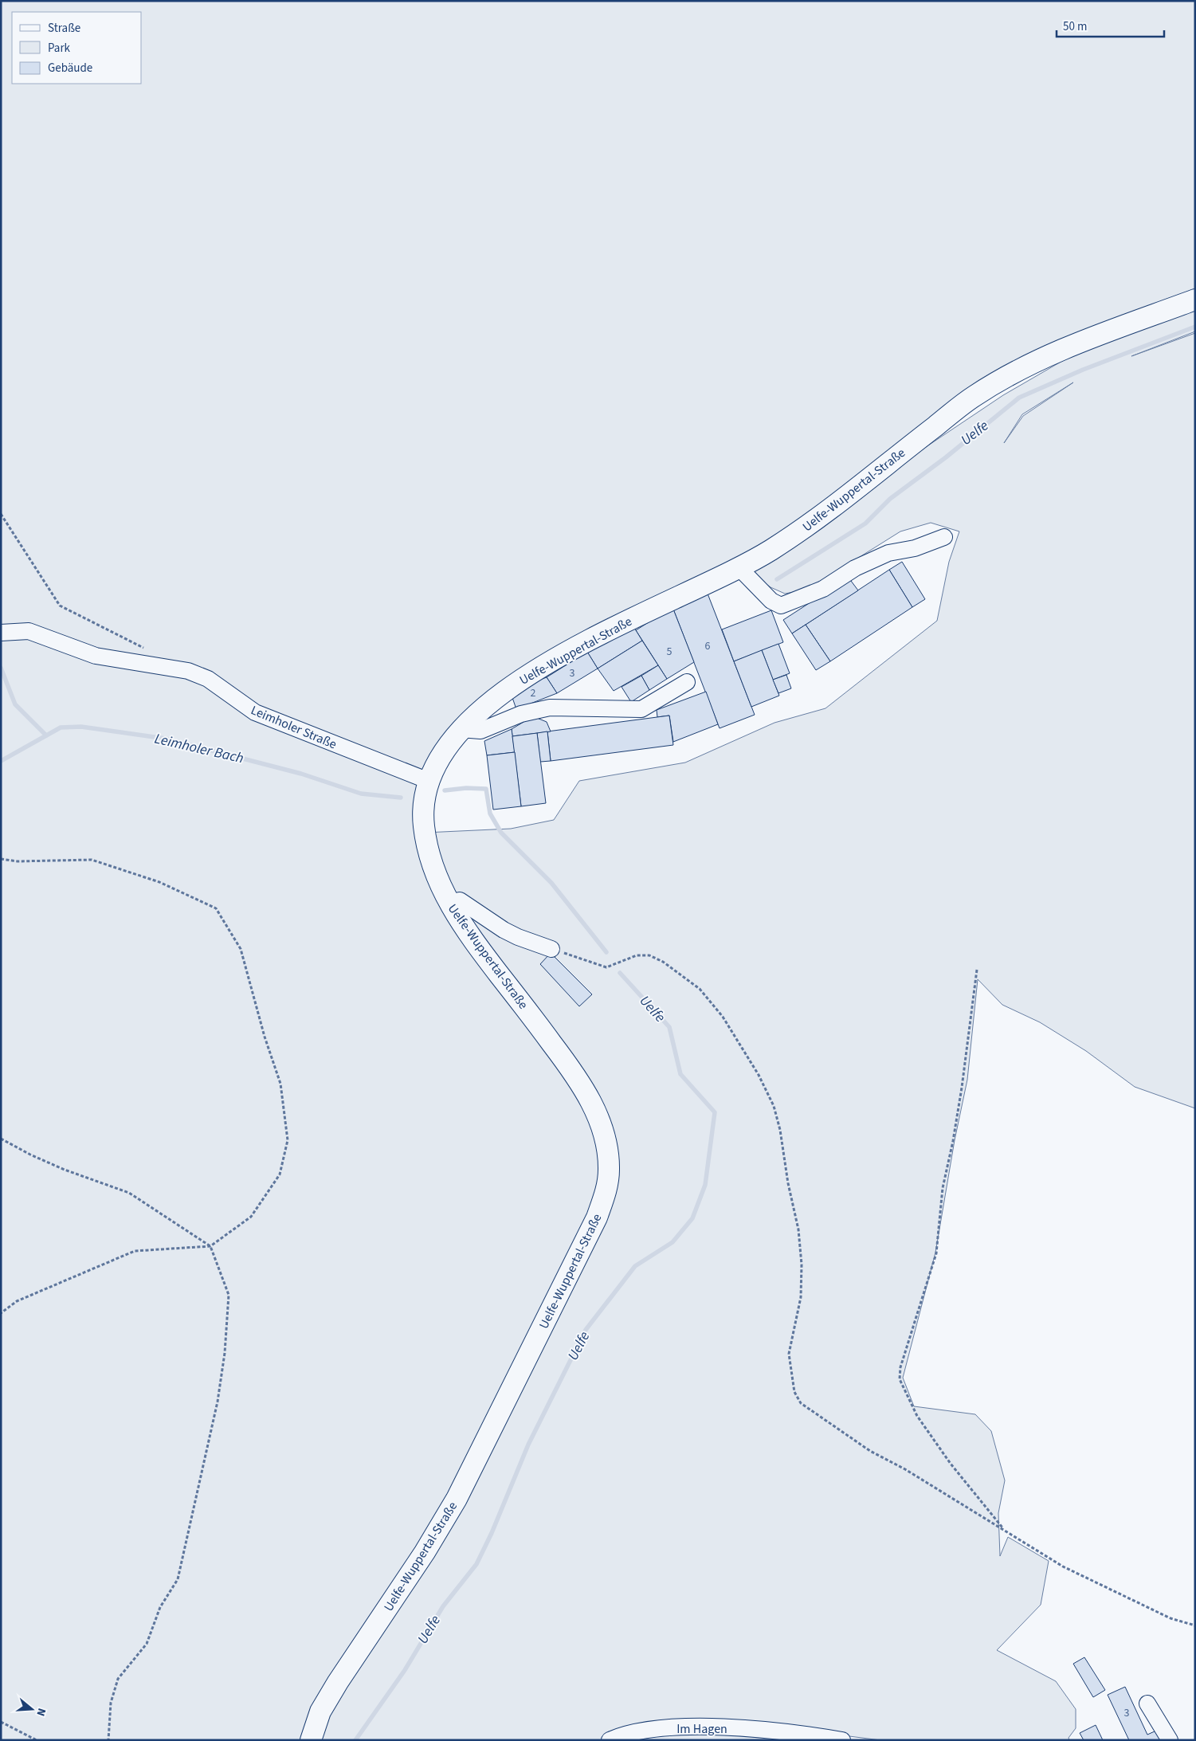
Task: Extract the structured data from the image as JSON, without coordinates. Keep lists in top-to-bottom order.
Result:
{
  "streets": {
    "main road": ["Uelfe-Wuppertal-Straße"],
    "street": ["Leimholer Straße", "Im Hagen"]
  },
  "crossings": [
    ["Uelfe-Wuppertal-Straße", "Leimholer Straße"]
  ],
  "water": ["Uelfe", "Leimholer Bach"],
  "house_numbers": [
    "6",
    "5",
    "3",
    "2",
    "3"
  ],
  "legend": ["Straße", "Park", "Gebäude"],
  "scale_bar": "50 m",
  "north": "right"
}
